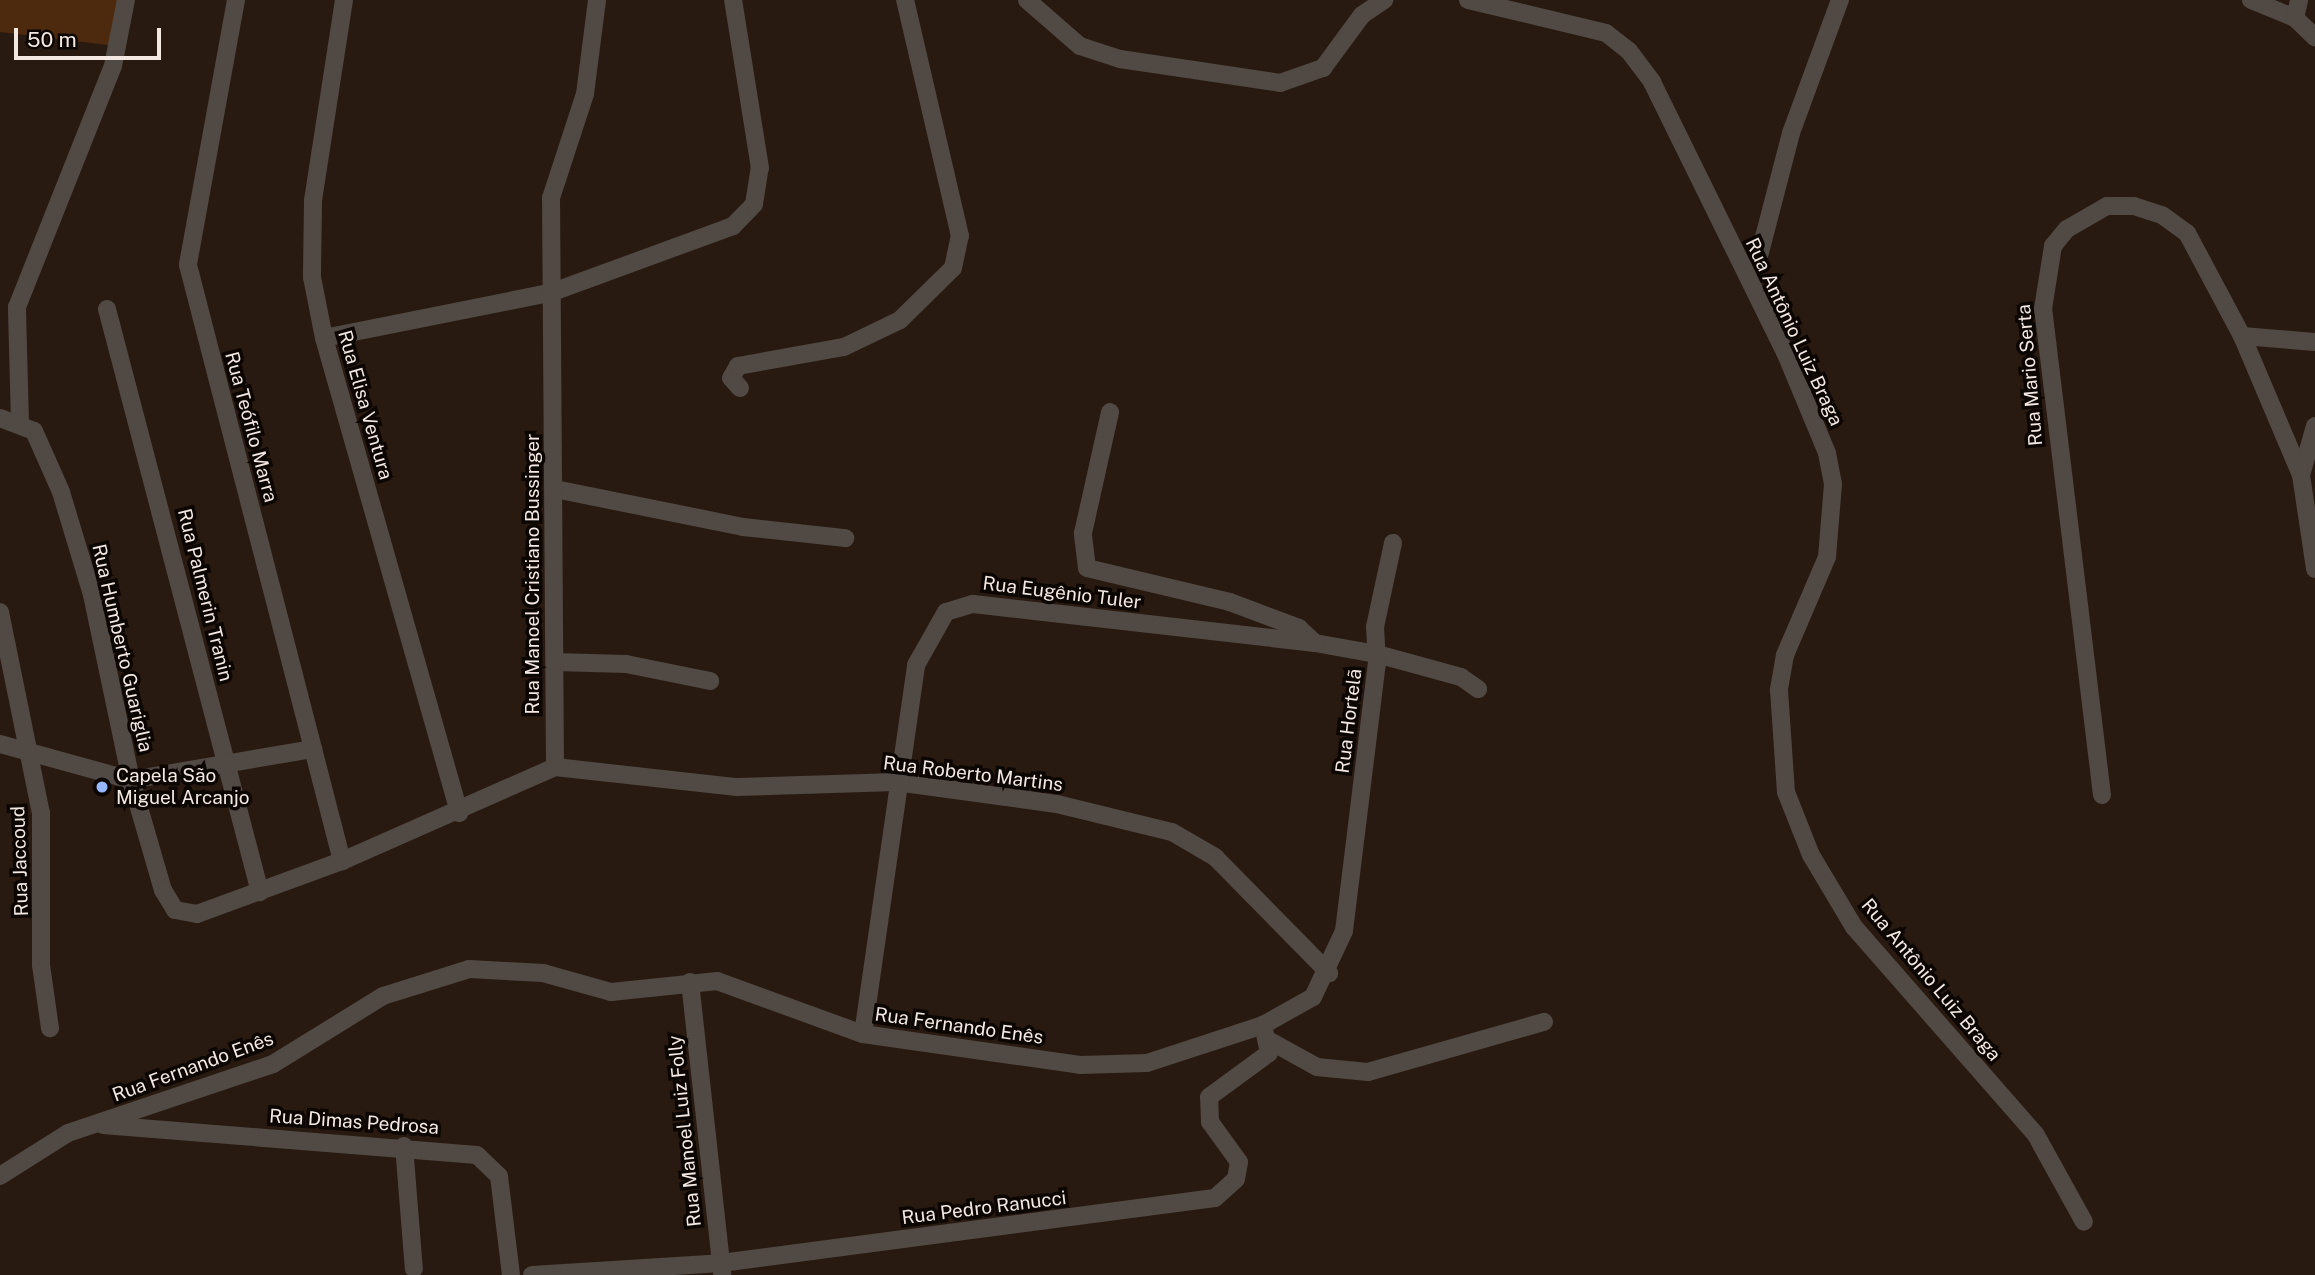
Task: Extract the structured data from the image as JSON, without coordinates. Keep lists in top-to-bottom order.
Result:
{
  "streets": {
    "street": [
      "Rua Antônio Luiz Braga",
      "Rua Mario Serta",
      "Rua Elisa Ventura",
      "Rua Teófilo Marra",
      "Rua Manoel Cristiano Bussinger",
      "Rua Eugênio Tuler",
      "Rua Palmerin Tranin",
      "Rua Humberto Guariglia",
      "Rua Hortelã",
      "Rua Roberto Martins",
      "Rua Jaccoud",
      "Rua Fernando Enês",
      "Rua Dimas Pedrosa",
      "Rua Manoel Luiz Folly",
      "Rua Pedro Ranucci"
    ]
  },
  "crossings": [
    ["Rua Manoel Cristiano Bussinger", "Rua Roberto Martins"],
    ["Rua Eugênio Tuler", "Rua Hortelã"],
    ["Rua Eugênio Tuler", "Rua Roberto Martins"],
    ["Rua Eugênio Tuler", "Rua Fernando Enês"],
    ["Rua Palmerin Tranin", "Rua Humberto Guariglia"],
    ["Rua Hortelã", "Rua Fernando Enês"],
    ["Rua Roberto Martins", "Rua Fernando Enês"],
    ["Rua Fernando Enês", "Rua Dimas Pedrosa"],
    ["Rua Fernando Enês", "Rua Manoel Luiz Folly"],
    ["Rua Fernando Enês", "Rua Pedro Ranucci"],
    ["Rua Manoel Luiz Folly", "Rua Pedro Ranucci"]
  ],
  "places": ["Capela São Miguel Arcanjo"],
  "scale_bar": "50 m"
}
